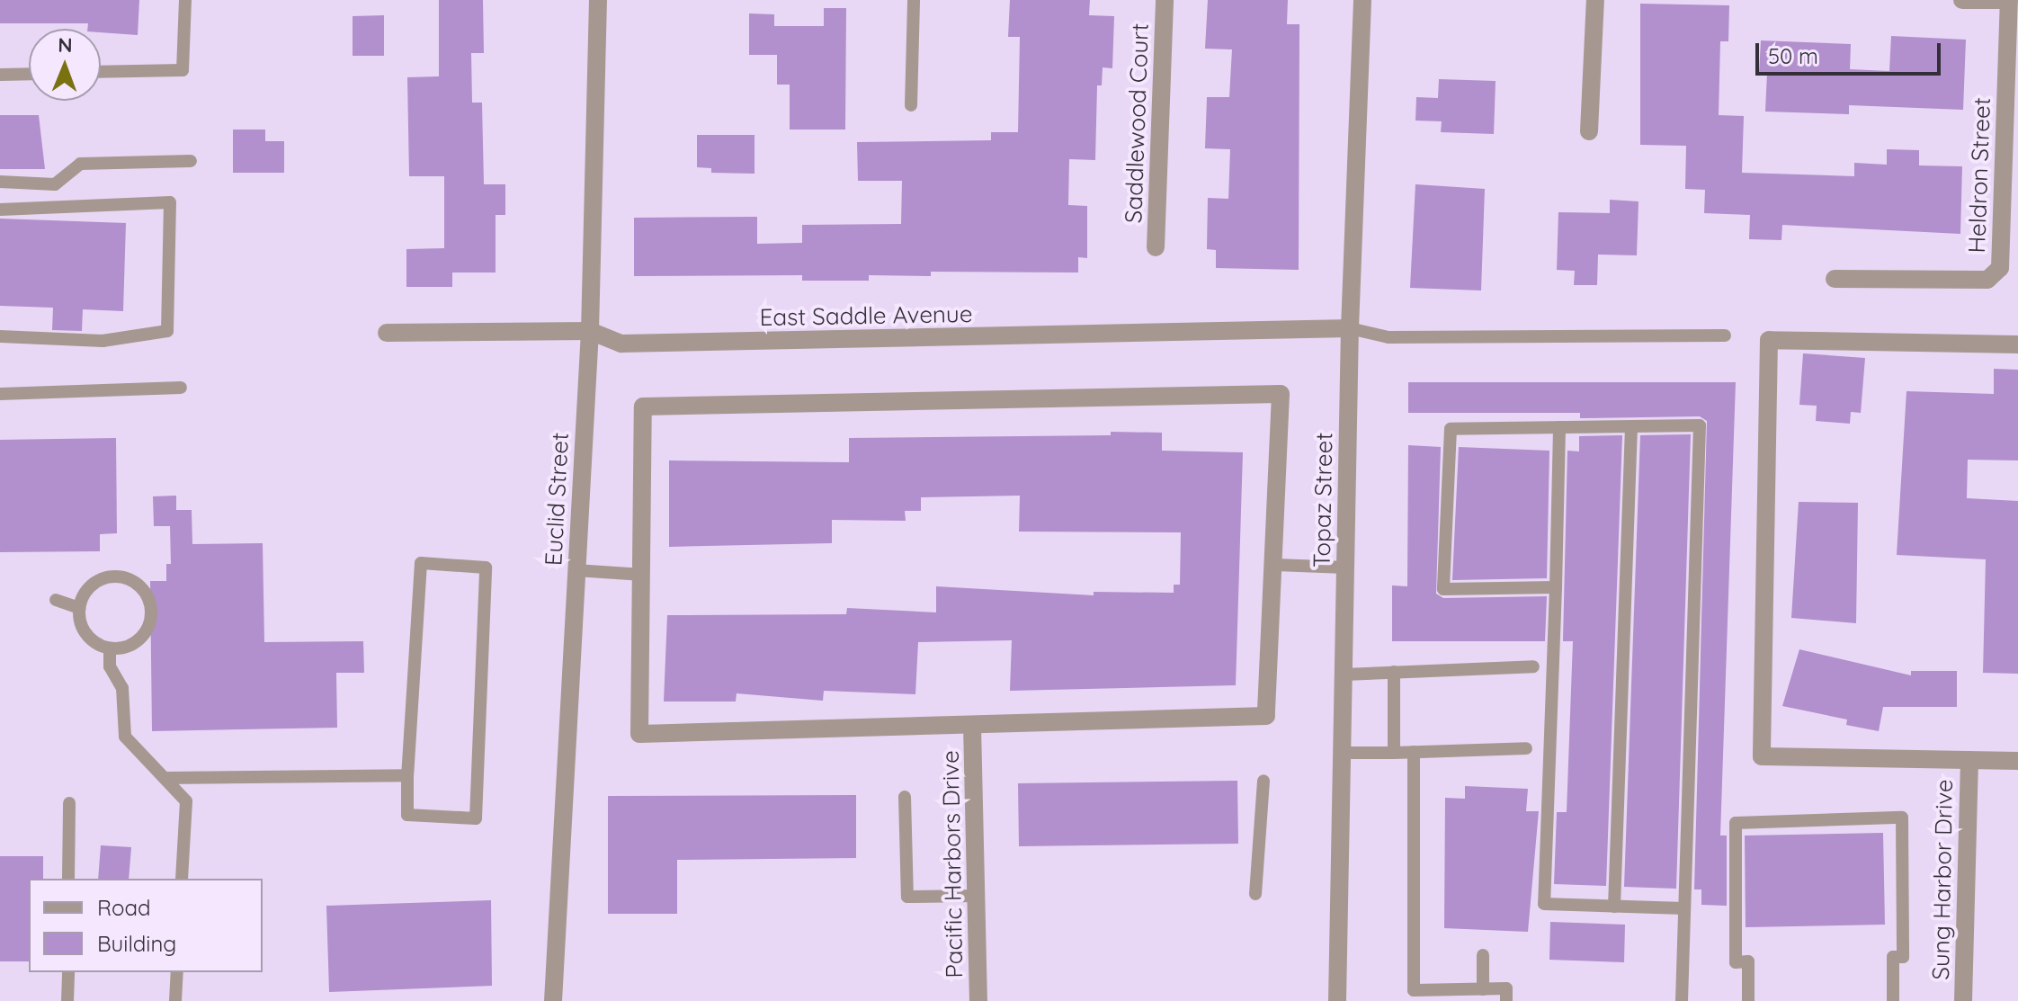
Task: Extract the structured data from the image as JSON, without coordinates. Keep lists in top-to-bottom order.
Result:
{
  "streets": {
    "street": [
      "Saddlewood Court",
      "Heldron Street",
      "East Saddle Avenue",
      "Euclid Street",
      "Topaz Street",
      "Pacific Harbors Drive",
      "Sung Harbor Drive"
    ]
  },
  "crossings": [
    ["East Saddle Avenue", "Euclid Street"],
    ["East Saddle Avenue", "Topaz Street"]
  ],
  "legend": ["Road", "Building"],
  "scale_bar": "50 m",
  "north": "top"
}
